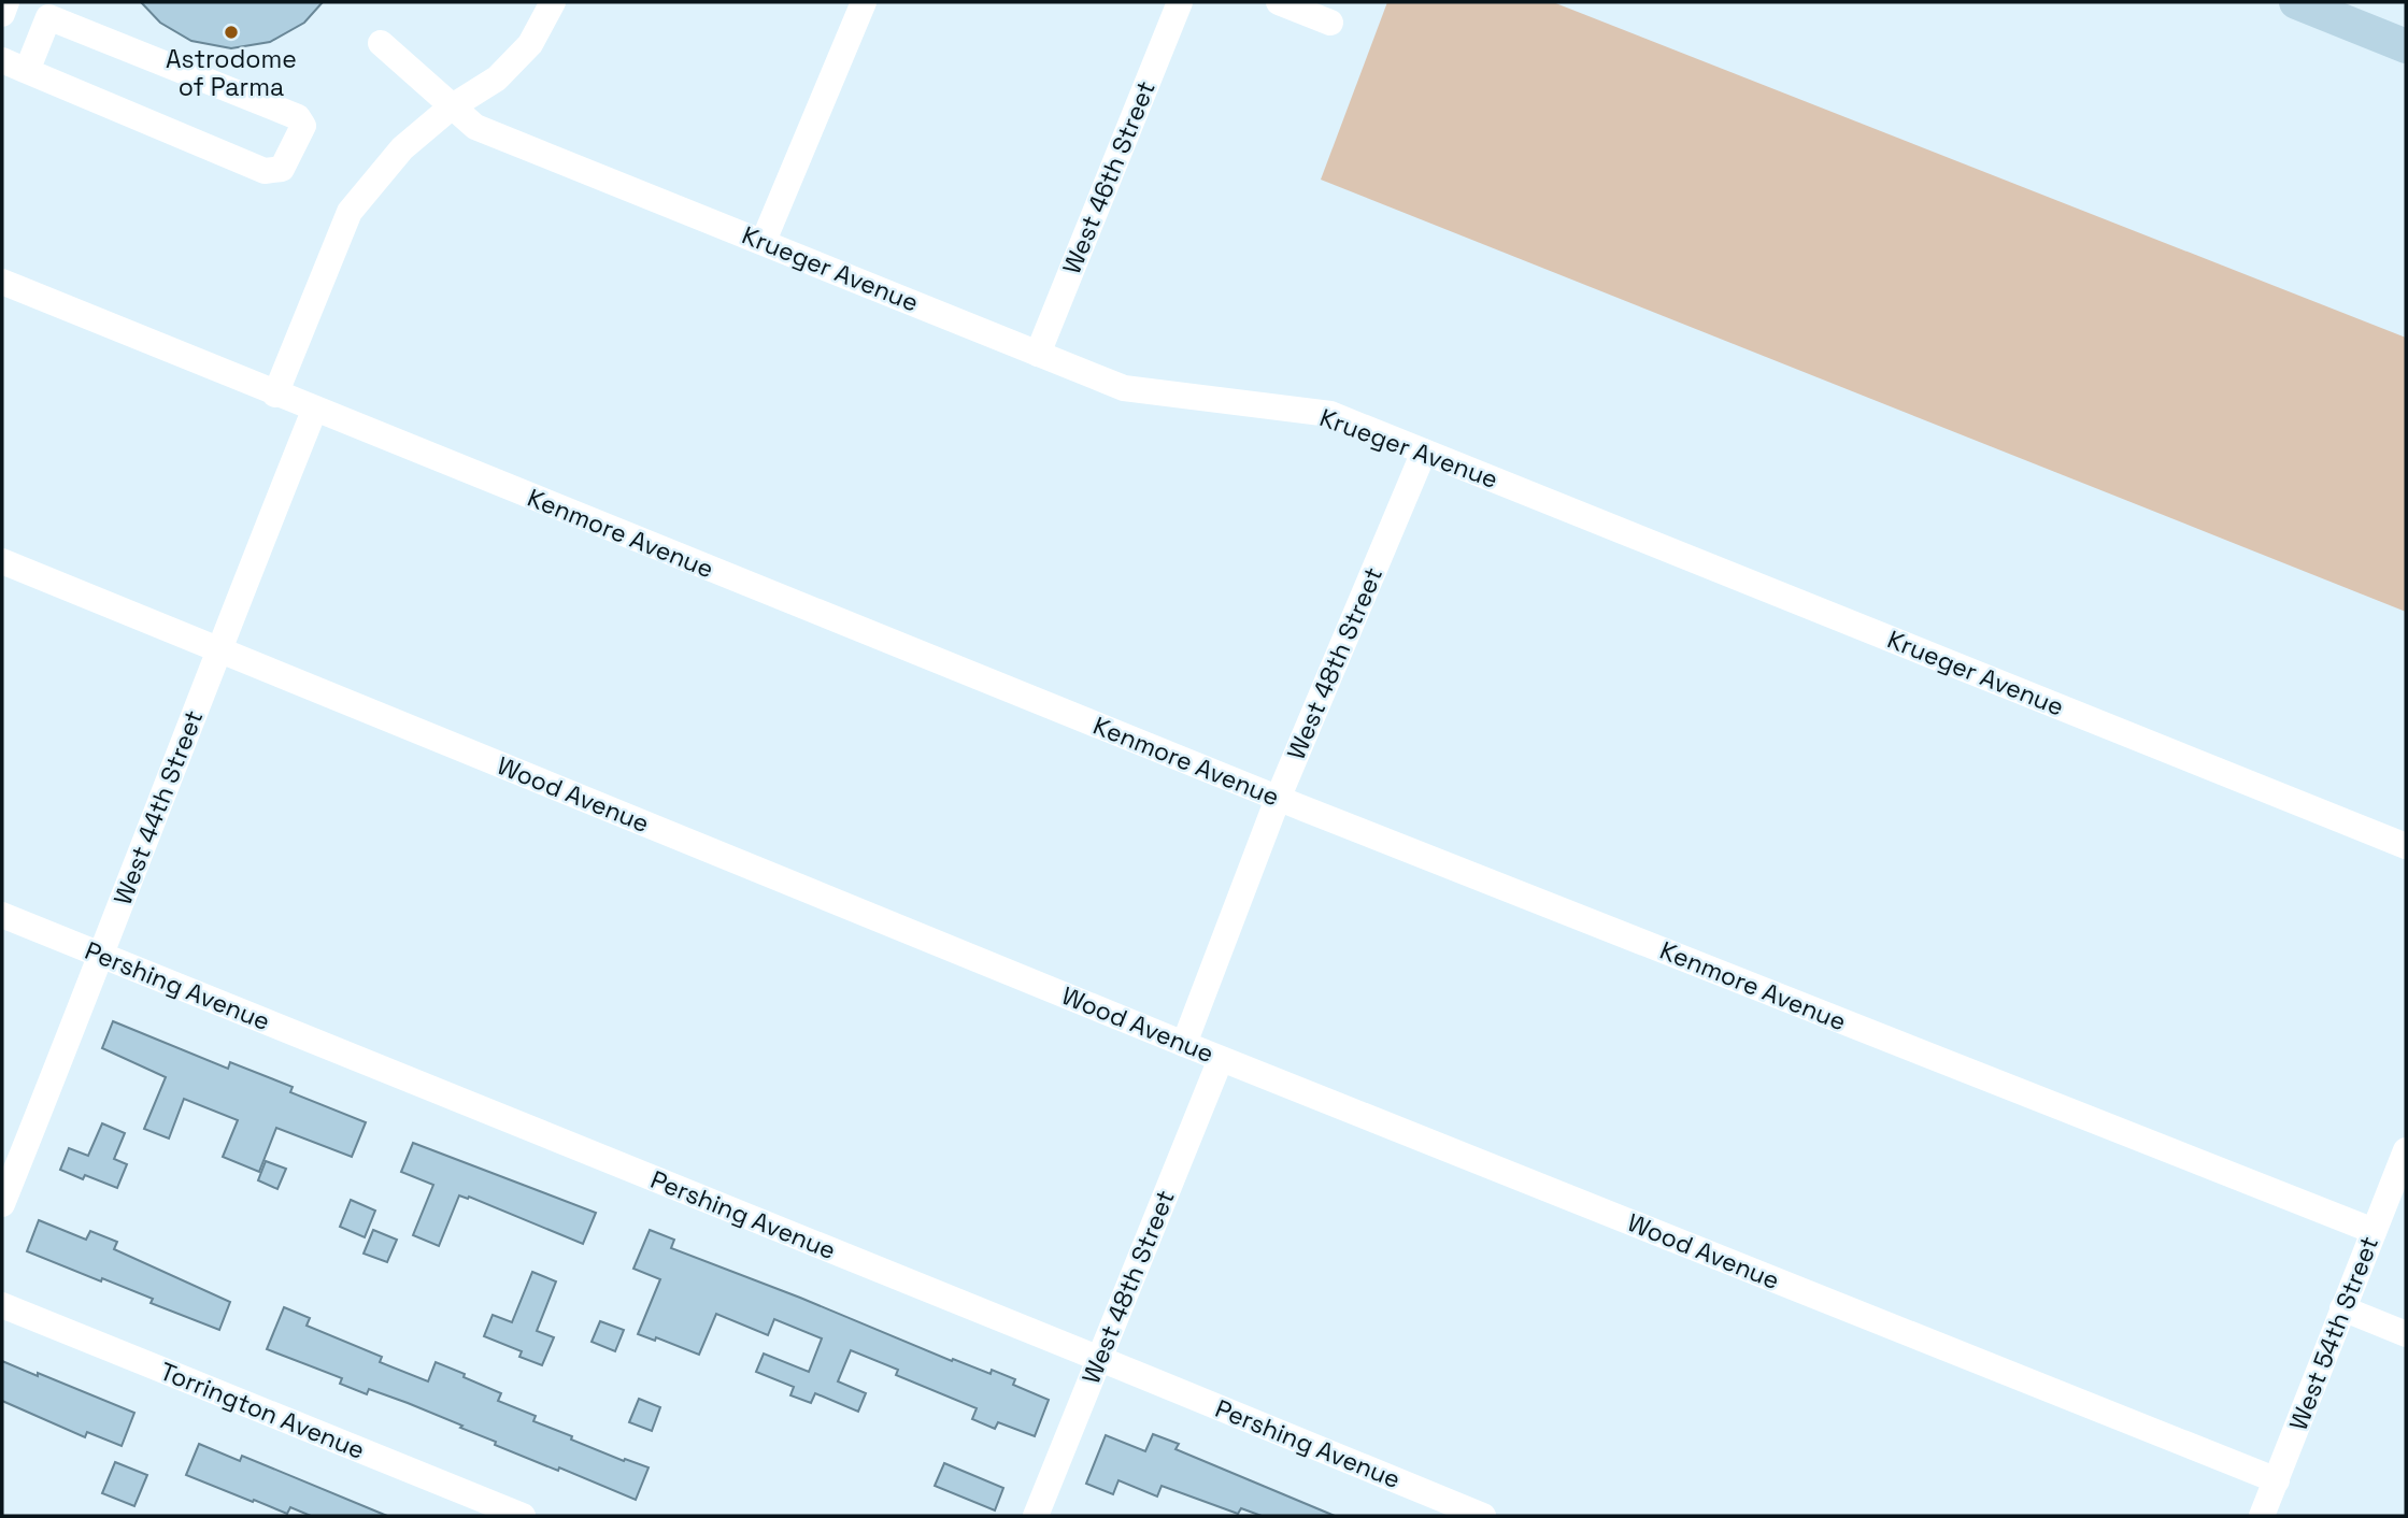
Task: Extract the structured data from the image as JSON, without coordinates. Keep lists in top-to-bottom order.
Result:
{
  "streets": {
    "street": [
      "West 46th Street",
      "Krueger Avenue",
      "Kenmore Avenue",
      "West 48th Street",
      "Wood Avenue",
      "West 44th Street",
      "Pershing Avenue",
      "West 54th Street",
      "Torrington Avenue"
    ]
  },
  "crossings": [
    ["West 46th Street", "Krueger Avenue"],
    ["Krueger Avenue", "West 48th Street"],
    ["Kenmore Avenue", "West 48th Street"],
    ["Kenmore Avenue", "West 44th Street"],
    ["Kenmore Avenue", "West 54th Street"],
    ["West 48th Street", "Wood Avenue"],
    ["West 48th Street", "Pershing Avenue"],
    ["Wood Avenue", "West 44th Street"],
    ["Wood Avenue", "West 54th Street"],
    ["West 44th Street", "Pershing Avenue"]
  ],
  "places": ["Astrodome of Parma"]
}
